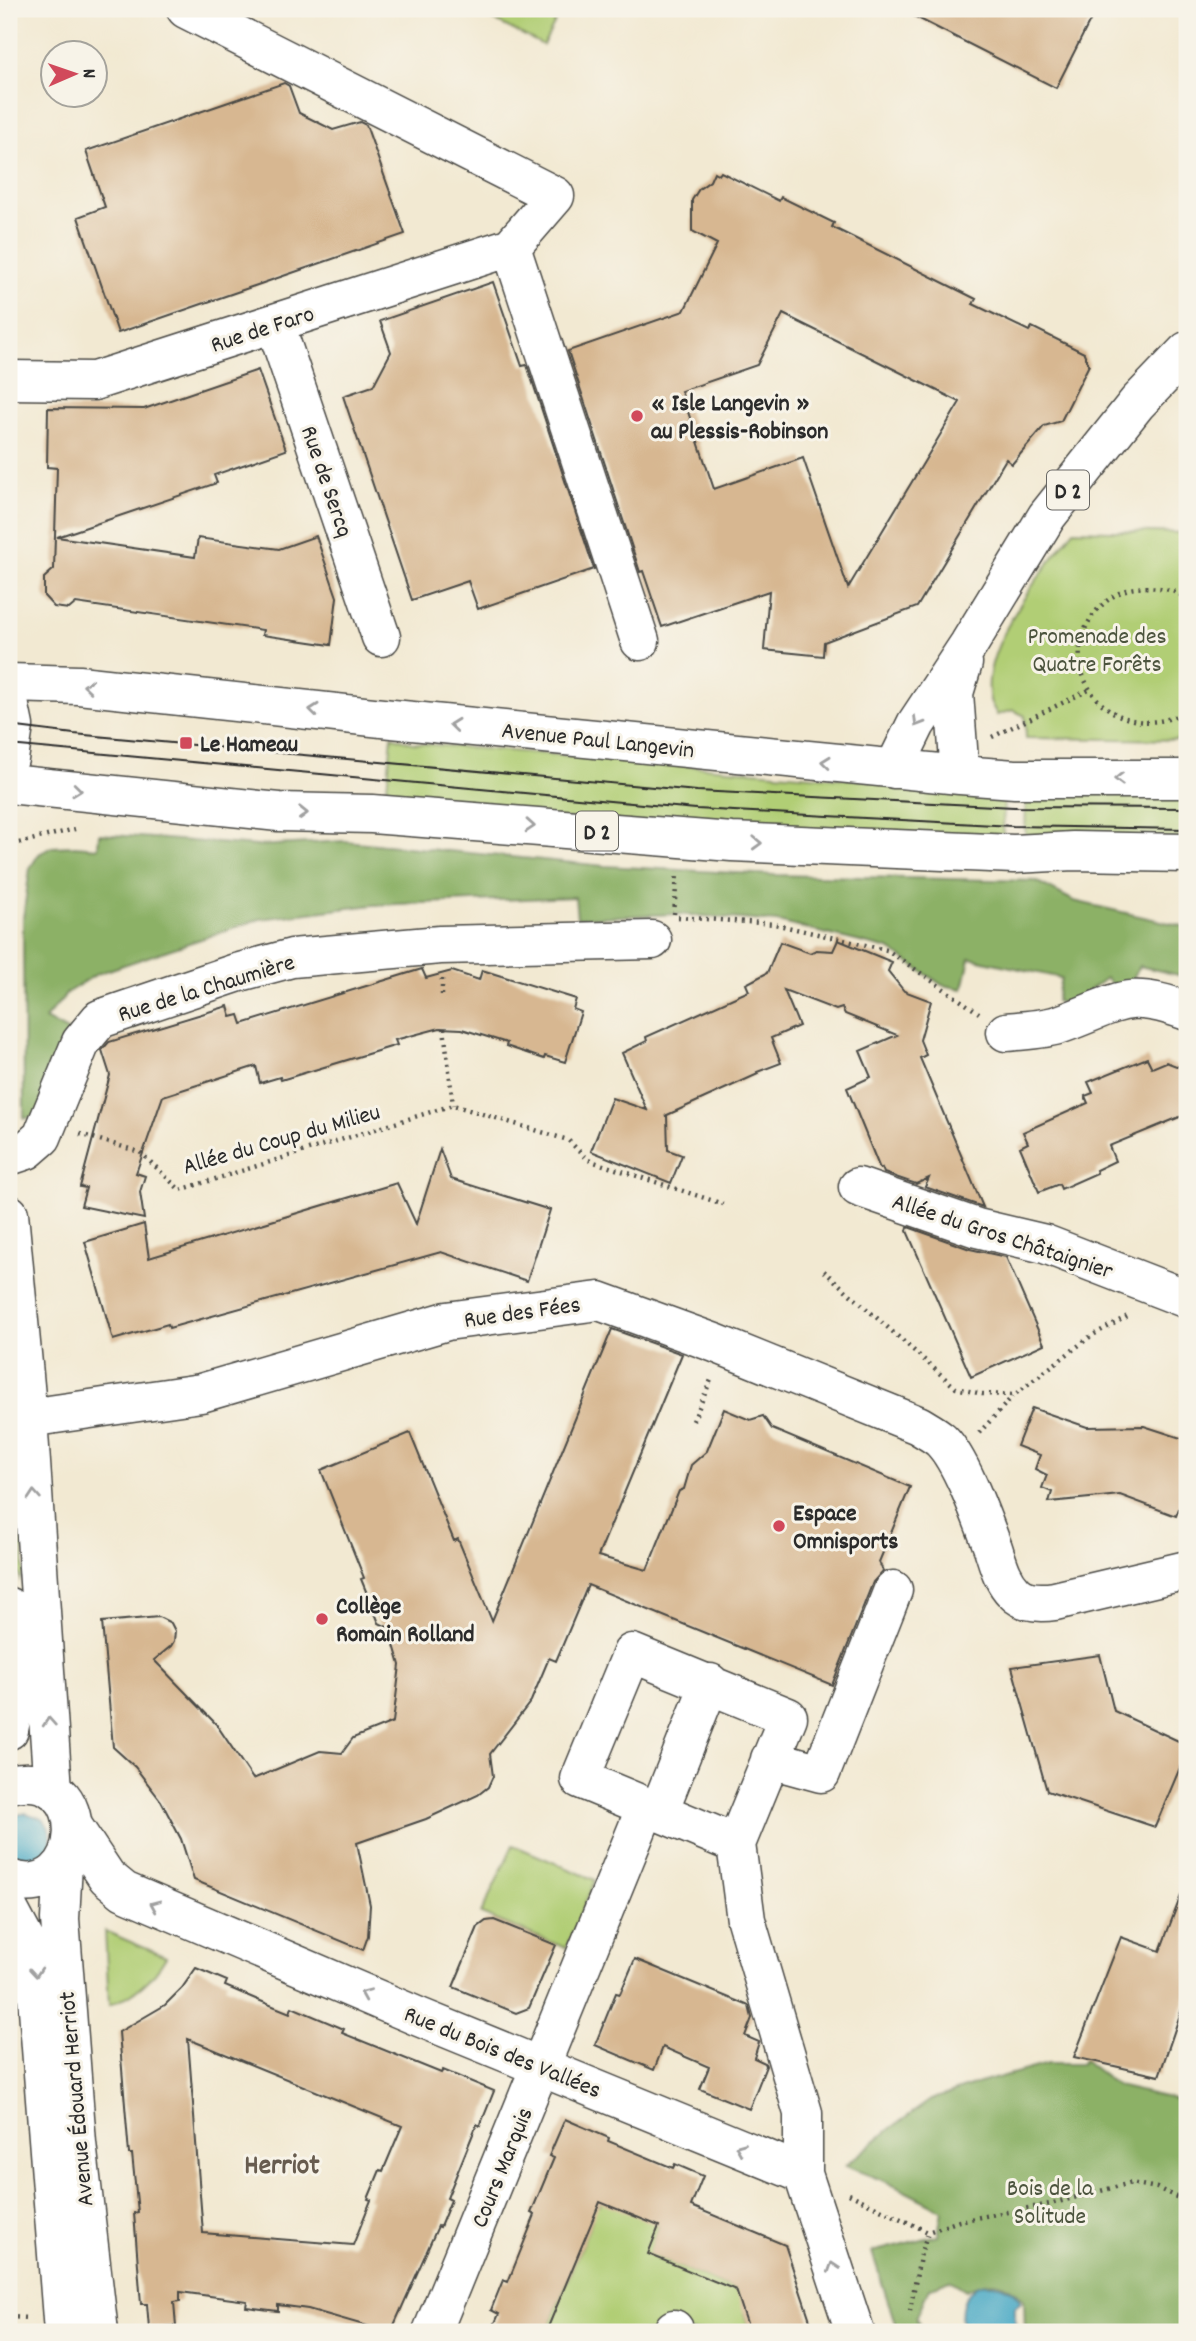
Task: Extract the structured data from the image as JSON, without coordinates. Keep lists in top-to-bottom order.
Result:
{
  "streets": {
    "street": [
      "Rue de Faro",
      "Rue de Sercq",
      "D 2",
      "Avenue Paul Langevin",
      "Rue de la Chaumière",
      "Allée du Gros Châtaignier",
      "Rue des Fées",
      "Rue du Bois des Vallées",
      "Avenue Édouard Herriot",
      "Cours Marquis"
    ],
    "path": ["Allée du Coup du Milieu"]
  },
  "crossings": [
    ["Rue de Faro", "Rue de Sercq"],
    ["Rue de la Chaumière", "Allée du Coup du Milieu"],
    ["Rue du Bois des Vallées", "Avenue Édouard Herriot"],
    ["Rue du Bois des Vallées", "Cours Marquis"]
  ],
  "one_way": ["Rue du Bois des Vallées"],
  "districts": ["Herriot"],
  "parks": ["Promenade des Quatre Forêts", "Bois de la Solitude"],
  "places": {
    "other": ["« Isle Langevin » au Plessis-Robinson", "Espace Omnisports", "Collège Romain Rolland"],
    "transit": ["Le Hameau"]
  },
  "north": "right"
}
